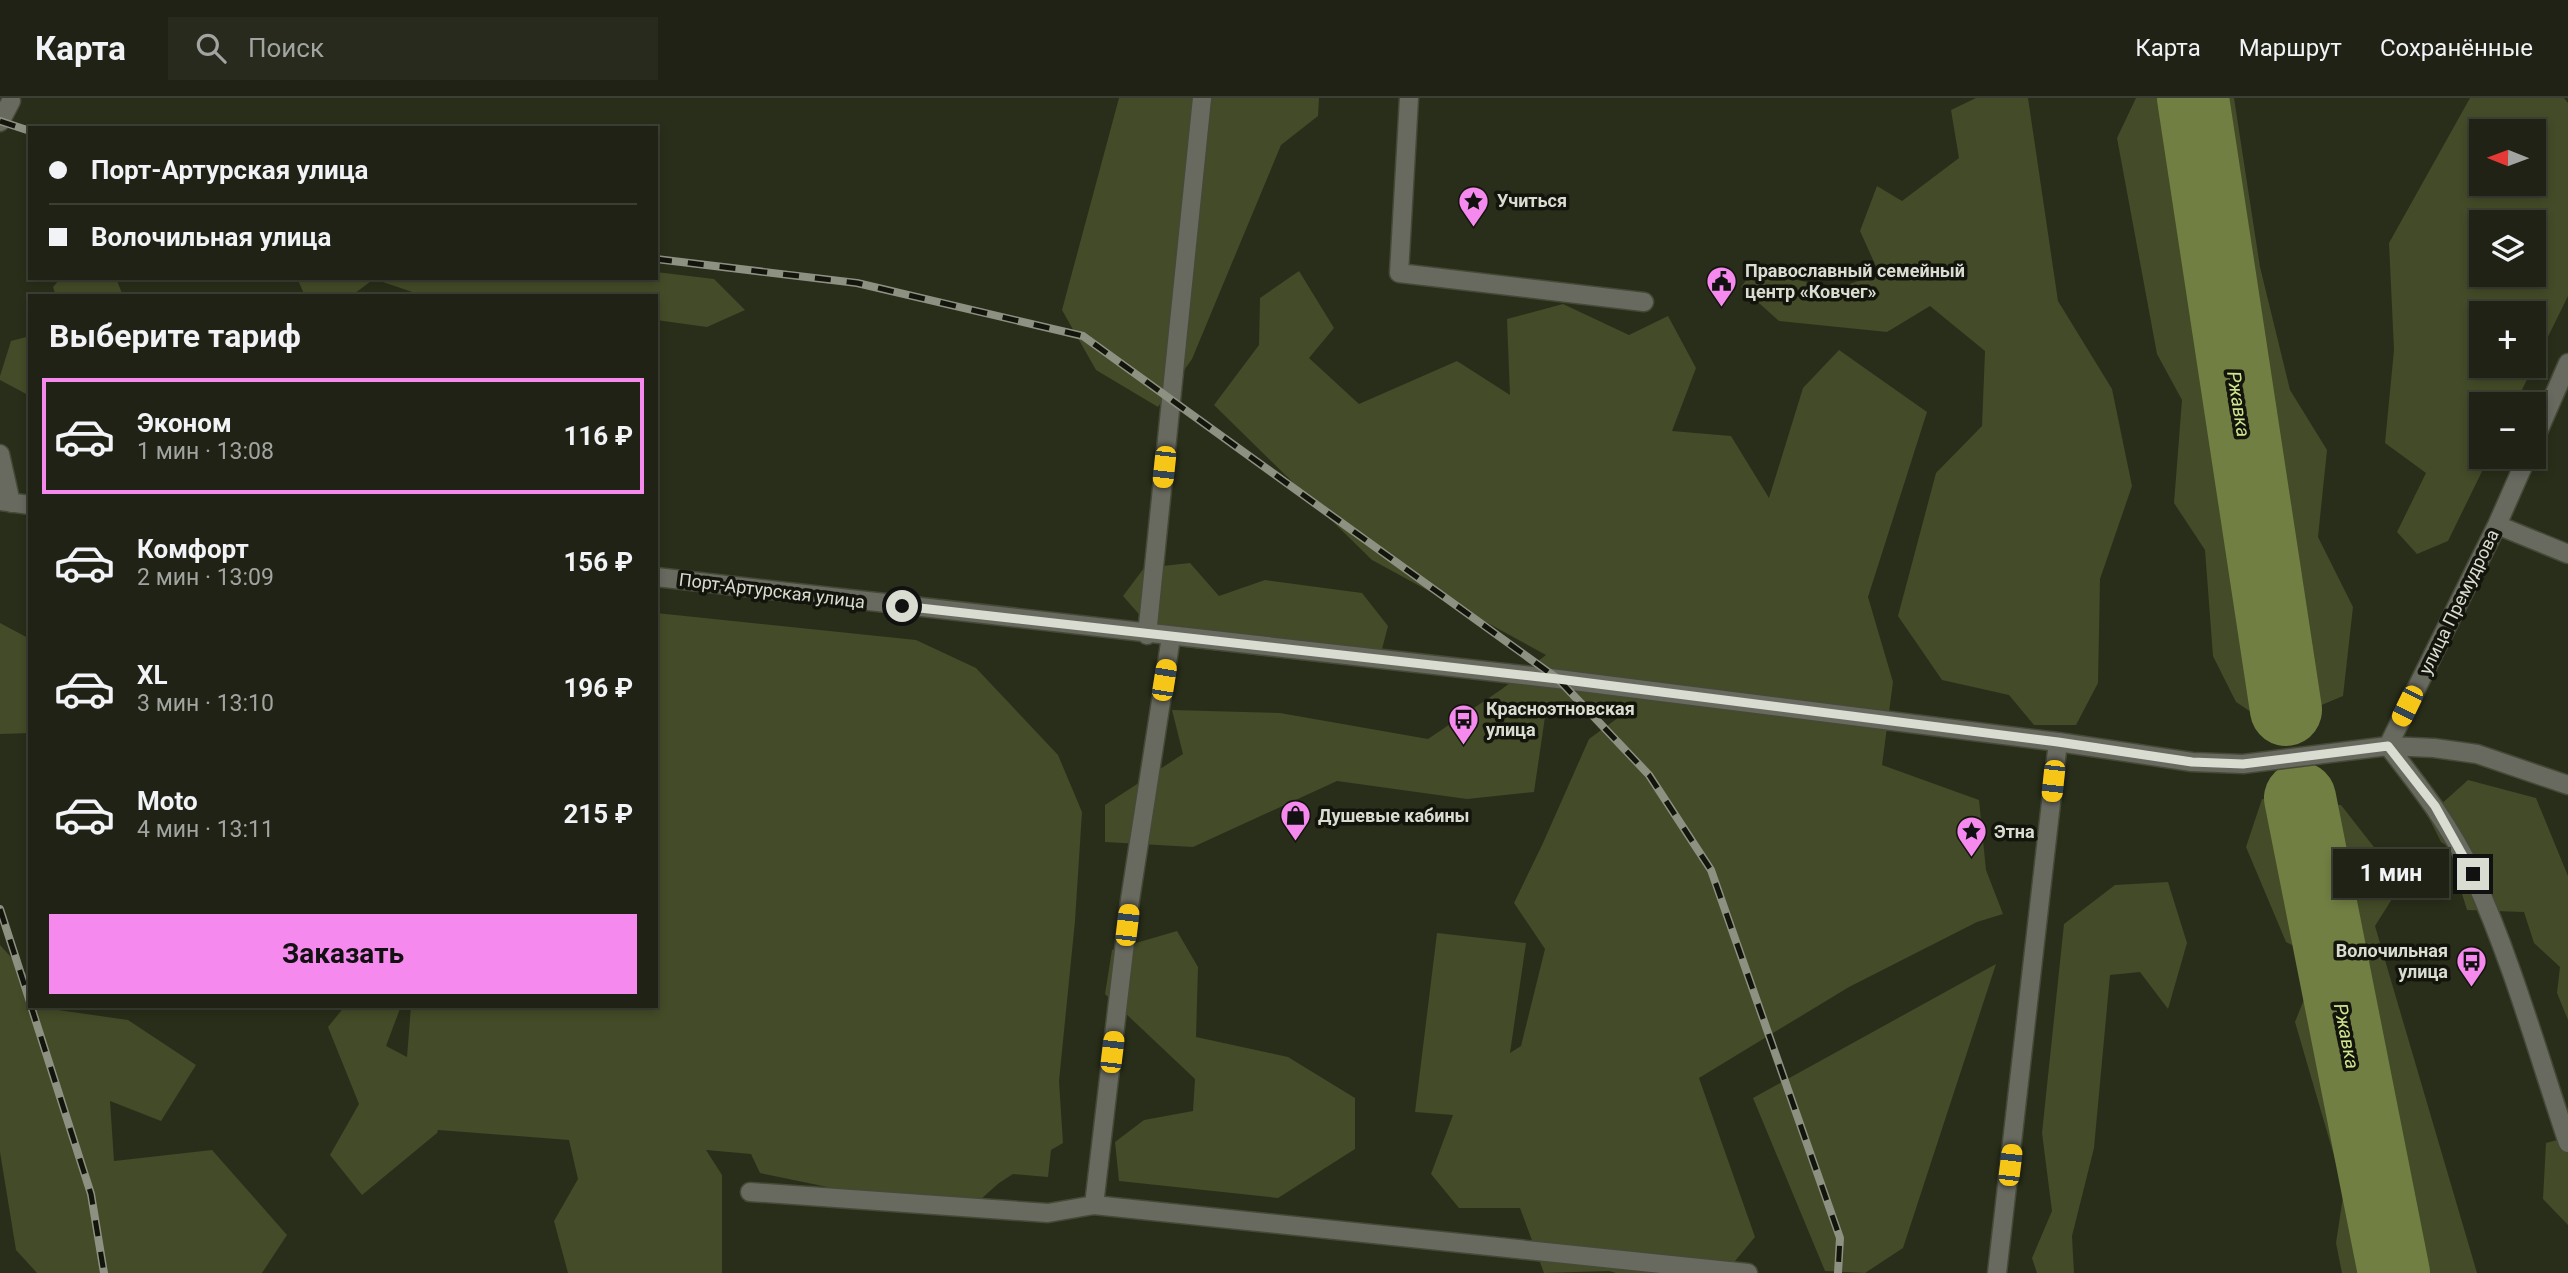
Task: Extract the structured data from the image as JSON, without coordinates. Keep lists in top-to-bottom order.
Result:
{
  "streets": {
    "street": ["Порт-Артурская улица", "улица Премудрова"]
  },
  "crossings": [
    ["Порт-Артурская улица", "улица Премудрова"]
  ],
  "water": ["Ржавка"],
  "places": {
    "place": ["Учиться", "Этна"],
    "public building": ["Православный семейный центр «Ковчег»"],
    "bus stop": ["Красноэтновская улица", "Волочильная улица"],
    "shop": ["Душевые кабины"]
  },
  "north": "left",
  "page": {
    "header": "Карта",
    "search": "Поиск",
    "nav": ["Карта", "Маршрут", "Сохранённые"],
    "map_buttons": ["+", "−"],
    "banner": ["Порт-Артурская улица", "Волочильная улица"],
    "heading": "Выберите тариф",
    "list": [
      {
        "name": "Эконом",
        "note": "1 мин · 13:08",
        "value": "116 ₽"
      },
      {
        "name": "Комфорт",
        "note": "2 мин · 13:09",
        "value": "156 ₽"
      },
      {
        "name": "XL",
        "note": "3 мин · 13:10",
        "value": "196 ₽"
      },
      {
        "name": "Moto",
        "note": "4 мин · 13:11",
        "value": "215 ₽"
      }
    ],
    "bubble": "1 мин",
    "buttons": "Заказать"
  }
}
